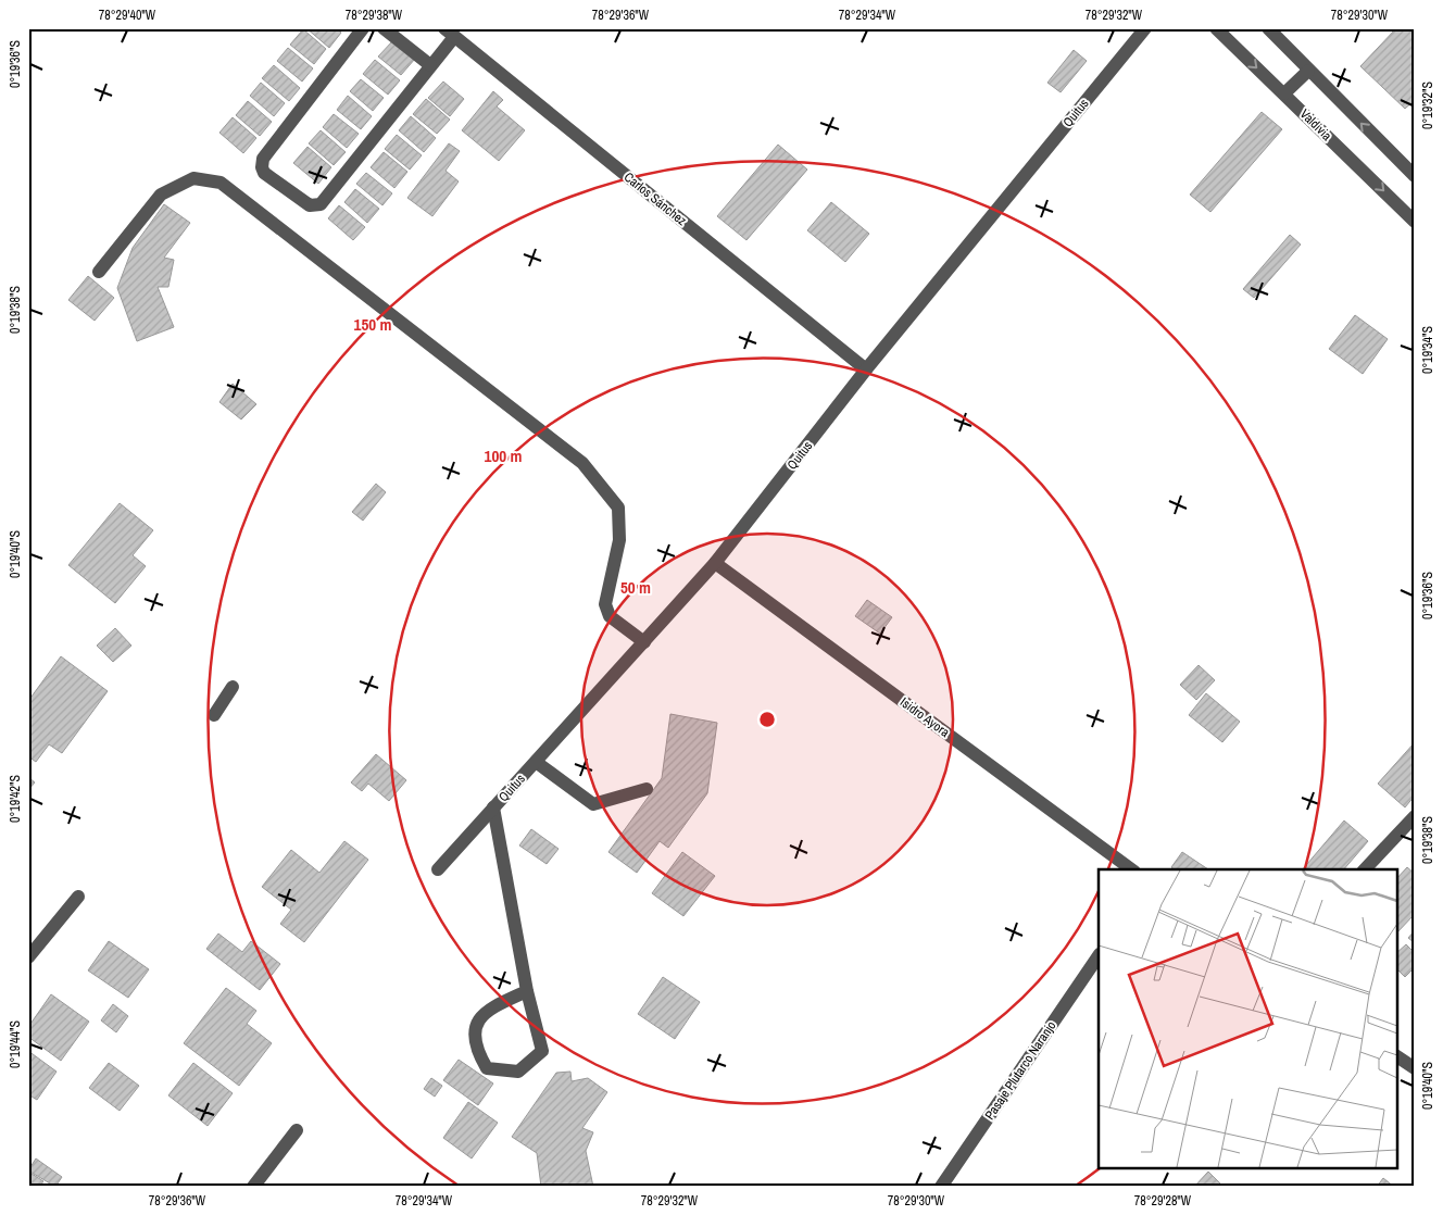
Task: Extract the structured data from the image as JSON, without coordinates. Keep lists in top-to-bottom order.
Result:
{
  "streets": {
    "street": [
      "Quitus",
      "Valdivia",
      "Carlos Sánchez",
      "Isidro Ayora",
      "Pasaje Plutarco Naranjo"
    ]
  },
  "crossings": [
    ["Quitus", "Carlos Sánchez"],
    ["Quitus", "Isidro Ayora"]
  ],
  "coordinates": [
    "78°29'40\"W",
    "78°29'38\"W",
    "78°29'36\"W",
    "78°29'34\"W",
    "78°29'32\"W",
    "78°29'30\"W",
    "0°19'36\"S",
    "0°19'32\"S",
    "0°19'38\"S",
    "0°19'34\"S",
    "0°19'40\"S",
    "0°19'42\"S",
    "0°19'44\"S",
    "78°29'28\"W"
  ],
  "rings": ["150 m", "100 m", "50 m"]
}
